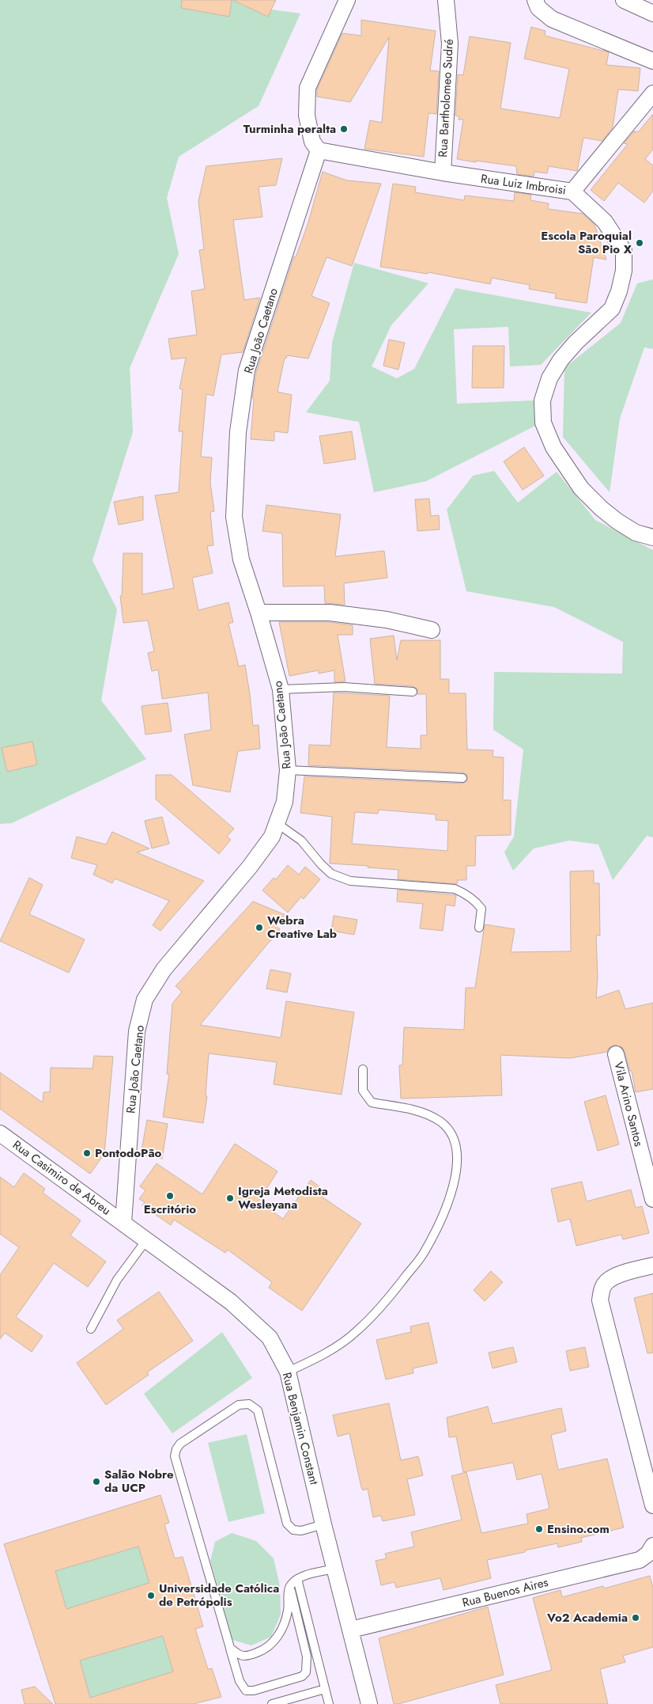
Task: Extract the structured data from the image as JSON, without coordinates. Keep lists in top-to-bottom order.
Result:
{
  "streets": {
    "street": [
      "Rua Bartholomeo Sudré",
      "Rua Luiz Imbroisi",
      "Rua João Caetano",
      "Vila Arino Santos",
      "Rua Casimiro de Abreu",
      "Rua Benjamin Constant",
      "Rua Buenos Aires"
    ]
  },
  "crossings": [
    ["Rua Bartholomeo Sudré", "Rua Luiz Imbroisi"],
    ["Rua Luiz Imbroisi", "Rua João Caetano"],
    ["Rua João Caetano", "Rua Casimiro de Abreu"],
    ["Rua João Caetano", "Rua Benjamin Constant"],
    ["Rua Casimiro de Abreu", "Rua Benjamin Constant"],
    ["Rua Benjamin Constant", "Rua Buenos Aires"]
  ],
  "places": [
    "Turminha peralta",
    "Escola Paroquial São Pio X",
    "Webra Creative Lab",
    "PontodoPão",
    "Escritório",
    "Igreja Metodista Wesleyana",
    "Salão Nobre da UCP",
    "Ensino.com",
    "Universidade Católica de Petrópolis",
    "Vo2 Academia"
  ]
}
